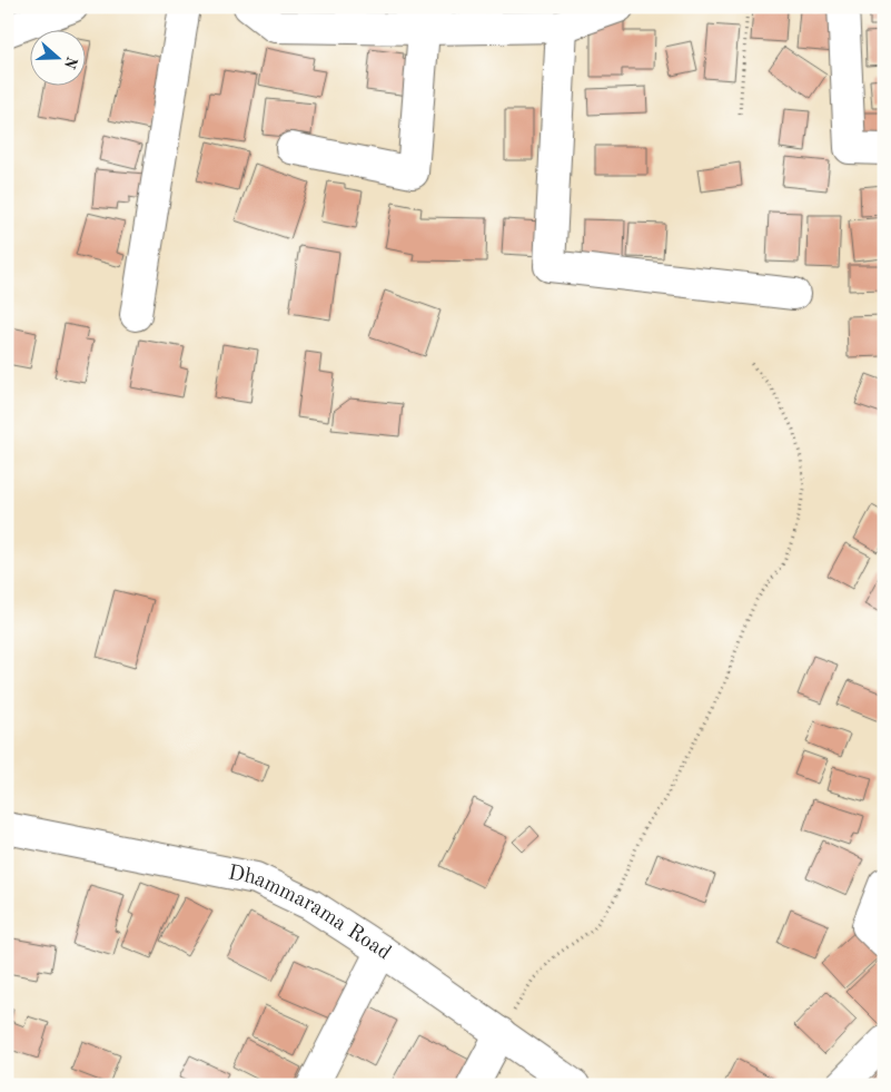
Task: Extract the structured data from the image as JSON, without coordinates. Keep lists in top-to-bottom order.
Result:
{
  "streets": {
    "street": ["Dhammarama Road"]
  },
  "north": "right"
}
